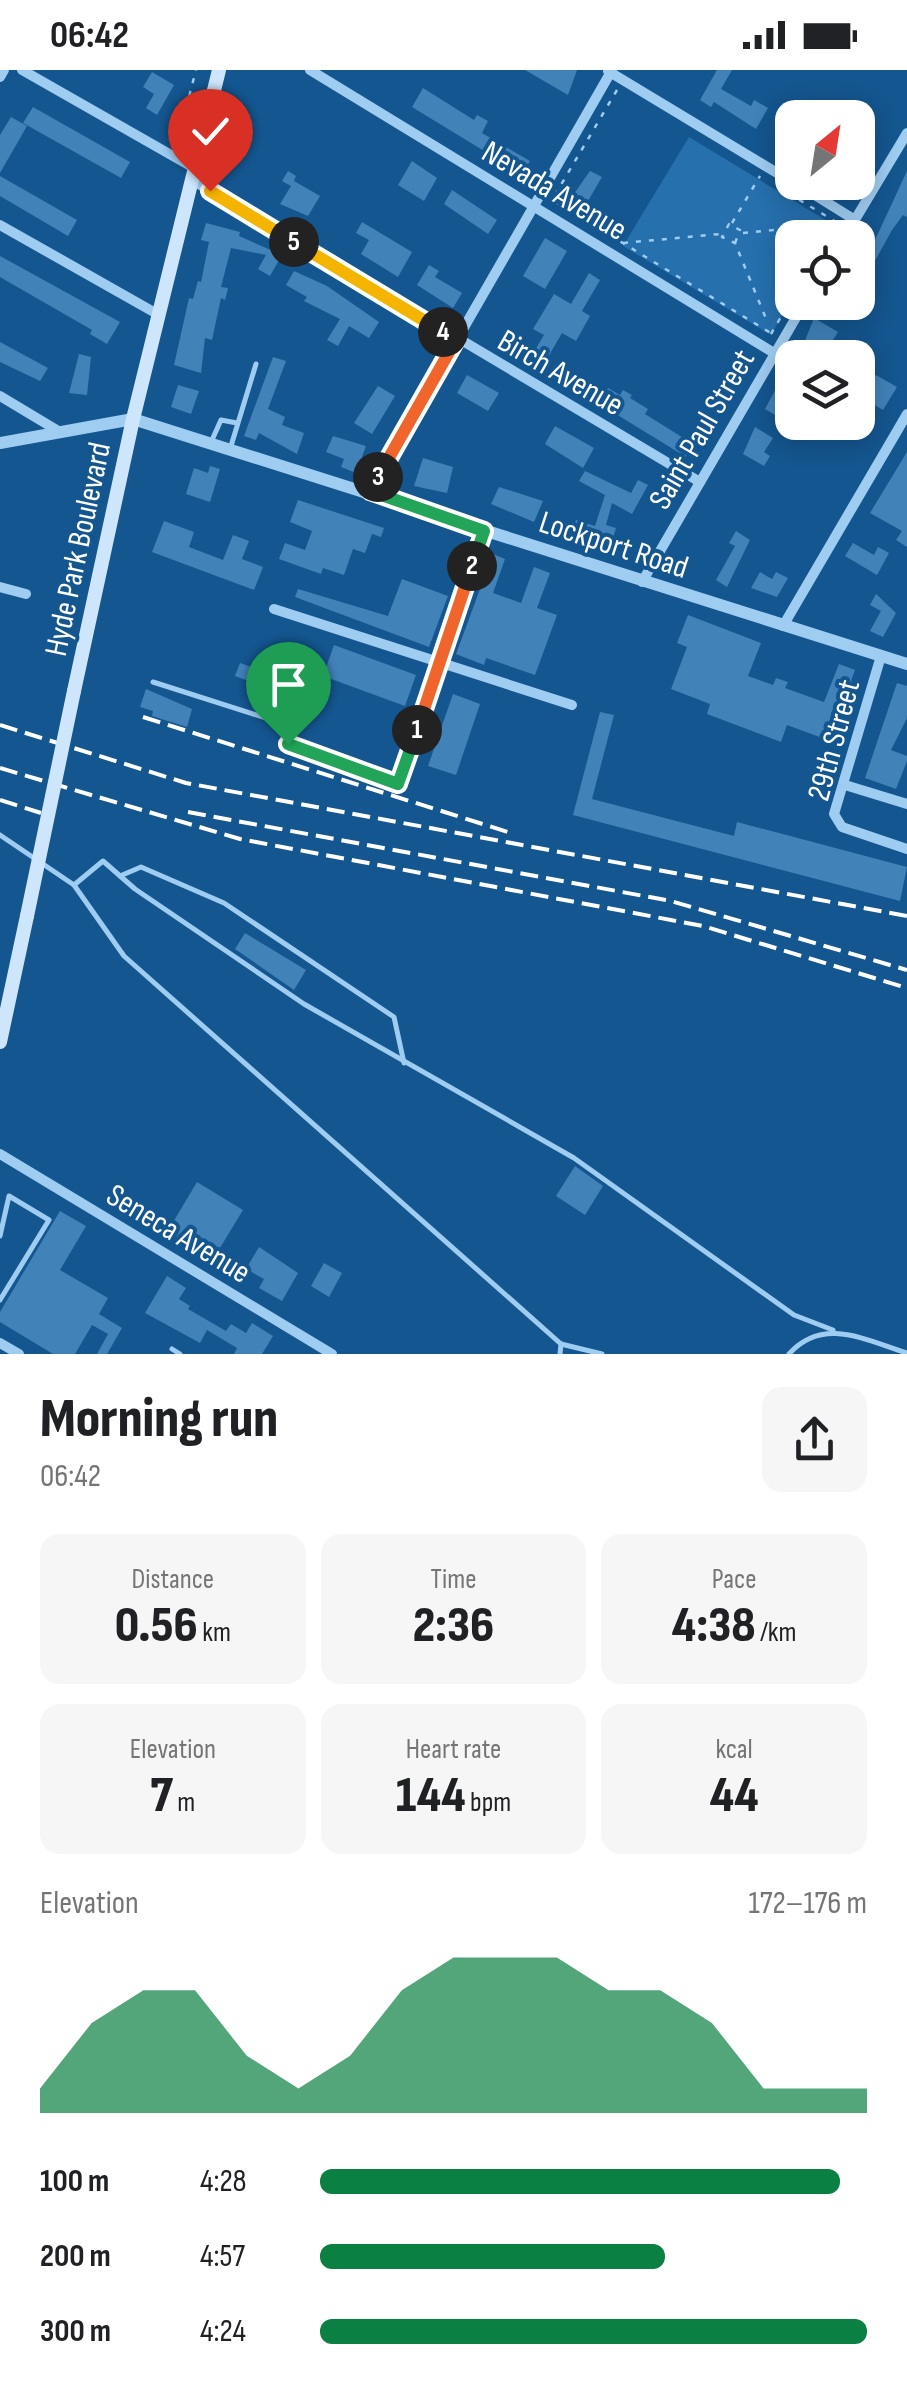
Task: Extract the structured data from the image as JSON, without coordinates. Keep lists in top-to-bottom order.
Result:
{
  "streets": {
    "main road": ["Hyde Park Boulevard"],
    "street": [
      "Nevada Avenue",
      "Birch Avenue",
      "Saint Paul Street",
      "Lockport Road",
      "29th Street",
      "Seneca Avenue"
    ]
  },
  "crossings": [
    ["Nevada Avenue", "Saint Paul Street"],
    ["Birch Avenue", "Saint Paul Street"],
    ["Birch Avenue", "Hyde Park Boulevard"],
    ["Saint Paul Street", "Lockport Road"],
    ["Lockport Road", "Hyde Park Boulevard"],
    ["Lockport Road", "29th Street"]
  ],
  "north": "top right",
  "page": {
    "status": "06:42",
    "pins": [
      "5",
      "4",
      "3",
      "2",
      "1"
    ],
    "heading": ["Morning run", "06:42"],
    "stats": [
      ["Distance", "0.56 km"],
      ["Time", "2:36"],
      ["Pace", "4:38 /km"],
      ["Elevation", "7 m"],
      ["Heart rate", "144 bpm"],
      ["kcal", "44"]
    ],
    "chart": ["Elevation", "172–176 m"],
    "list": [
      {
        "name": "100 m",
        "note": "4:28"
      },
      {
        "name": "200 m",
        "note": "4:57"
      },
      {
        "name": "300 m",
        "note": "4:24"
      }
    ]
  }
}
